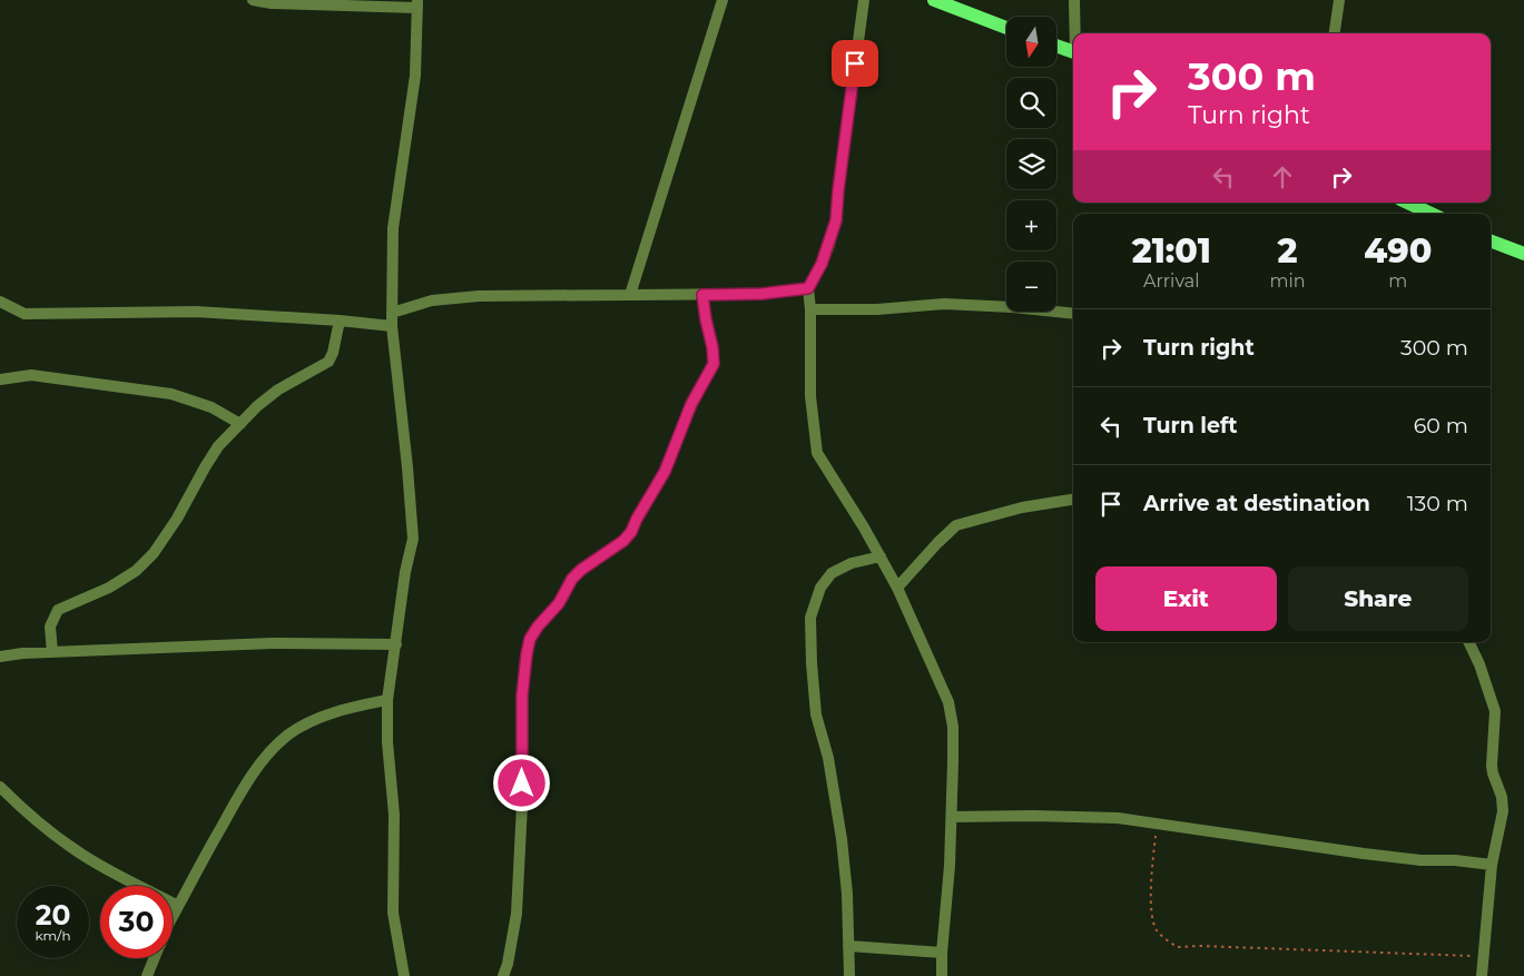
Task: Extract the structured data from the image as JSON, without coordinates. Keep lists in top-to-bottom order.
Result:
{
  "north": "bottom",
  "page": {
    "map_buttons": ["+", "−"],
    "turn": ["300 m", "Turn right"],
    "eta": [
      "21:01",
      "Arrival",
      "2",
      "min",
      "490",
      "m"
    ],
    "list": [
      {
        "name": "Turn right",
        "value": "300 m"
      },
      {
        "name": "Turn left",
        "value": "60 m"
      },
      {
        "name": "Arrive at destination",
        "value": "130 m"
      }
    ],
    "buttons": ["Exit", "Share"],
    "speed": "20 km/h",
    "limit": "30"
  }
}
